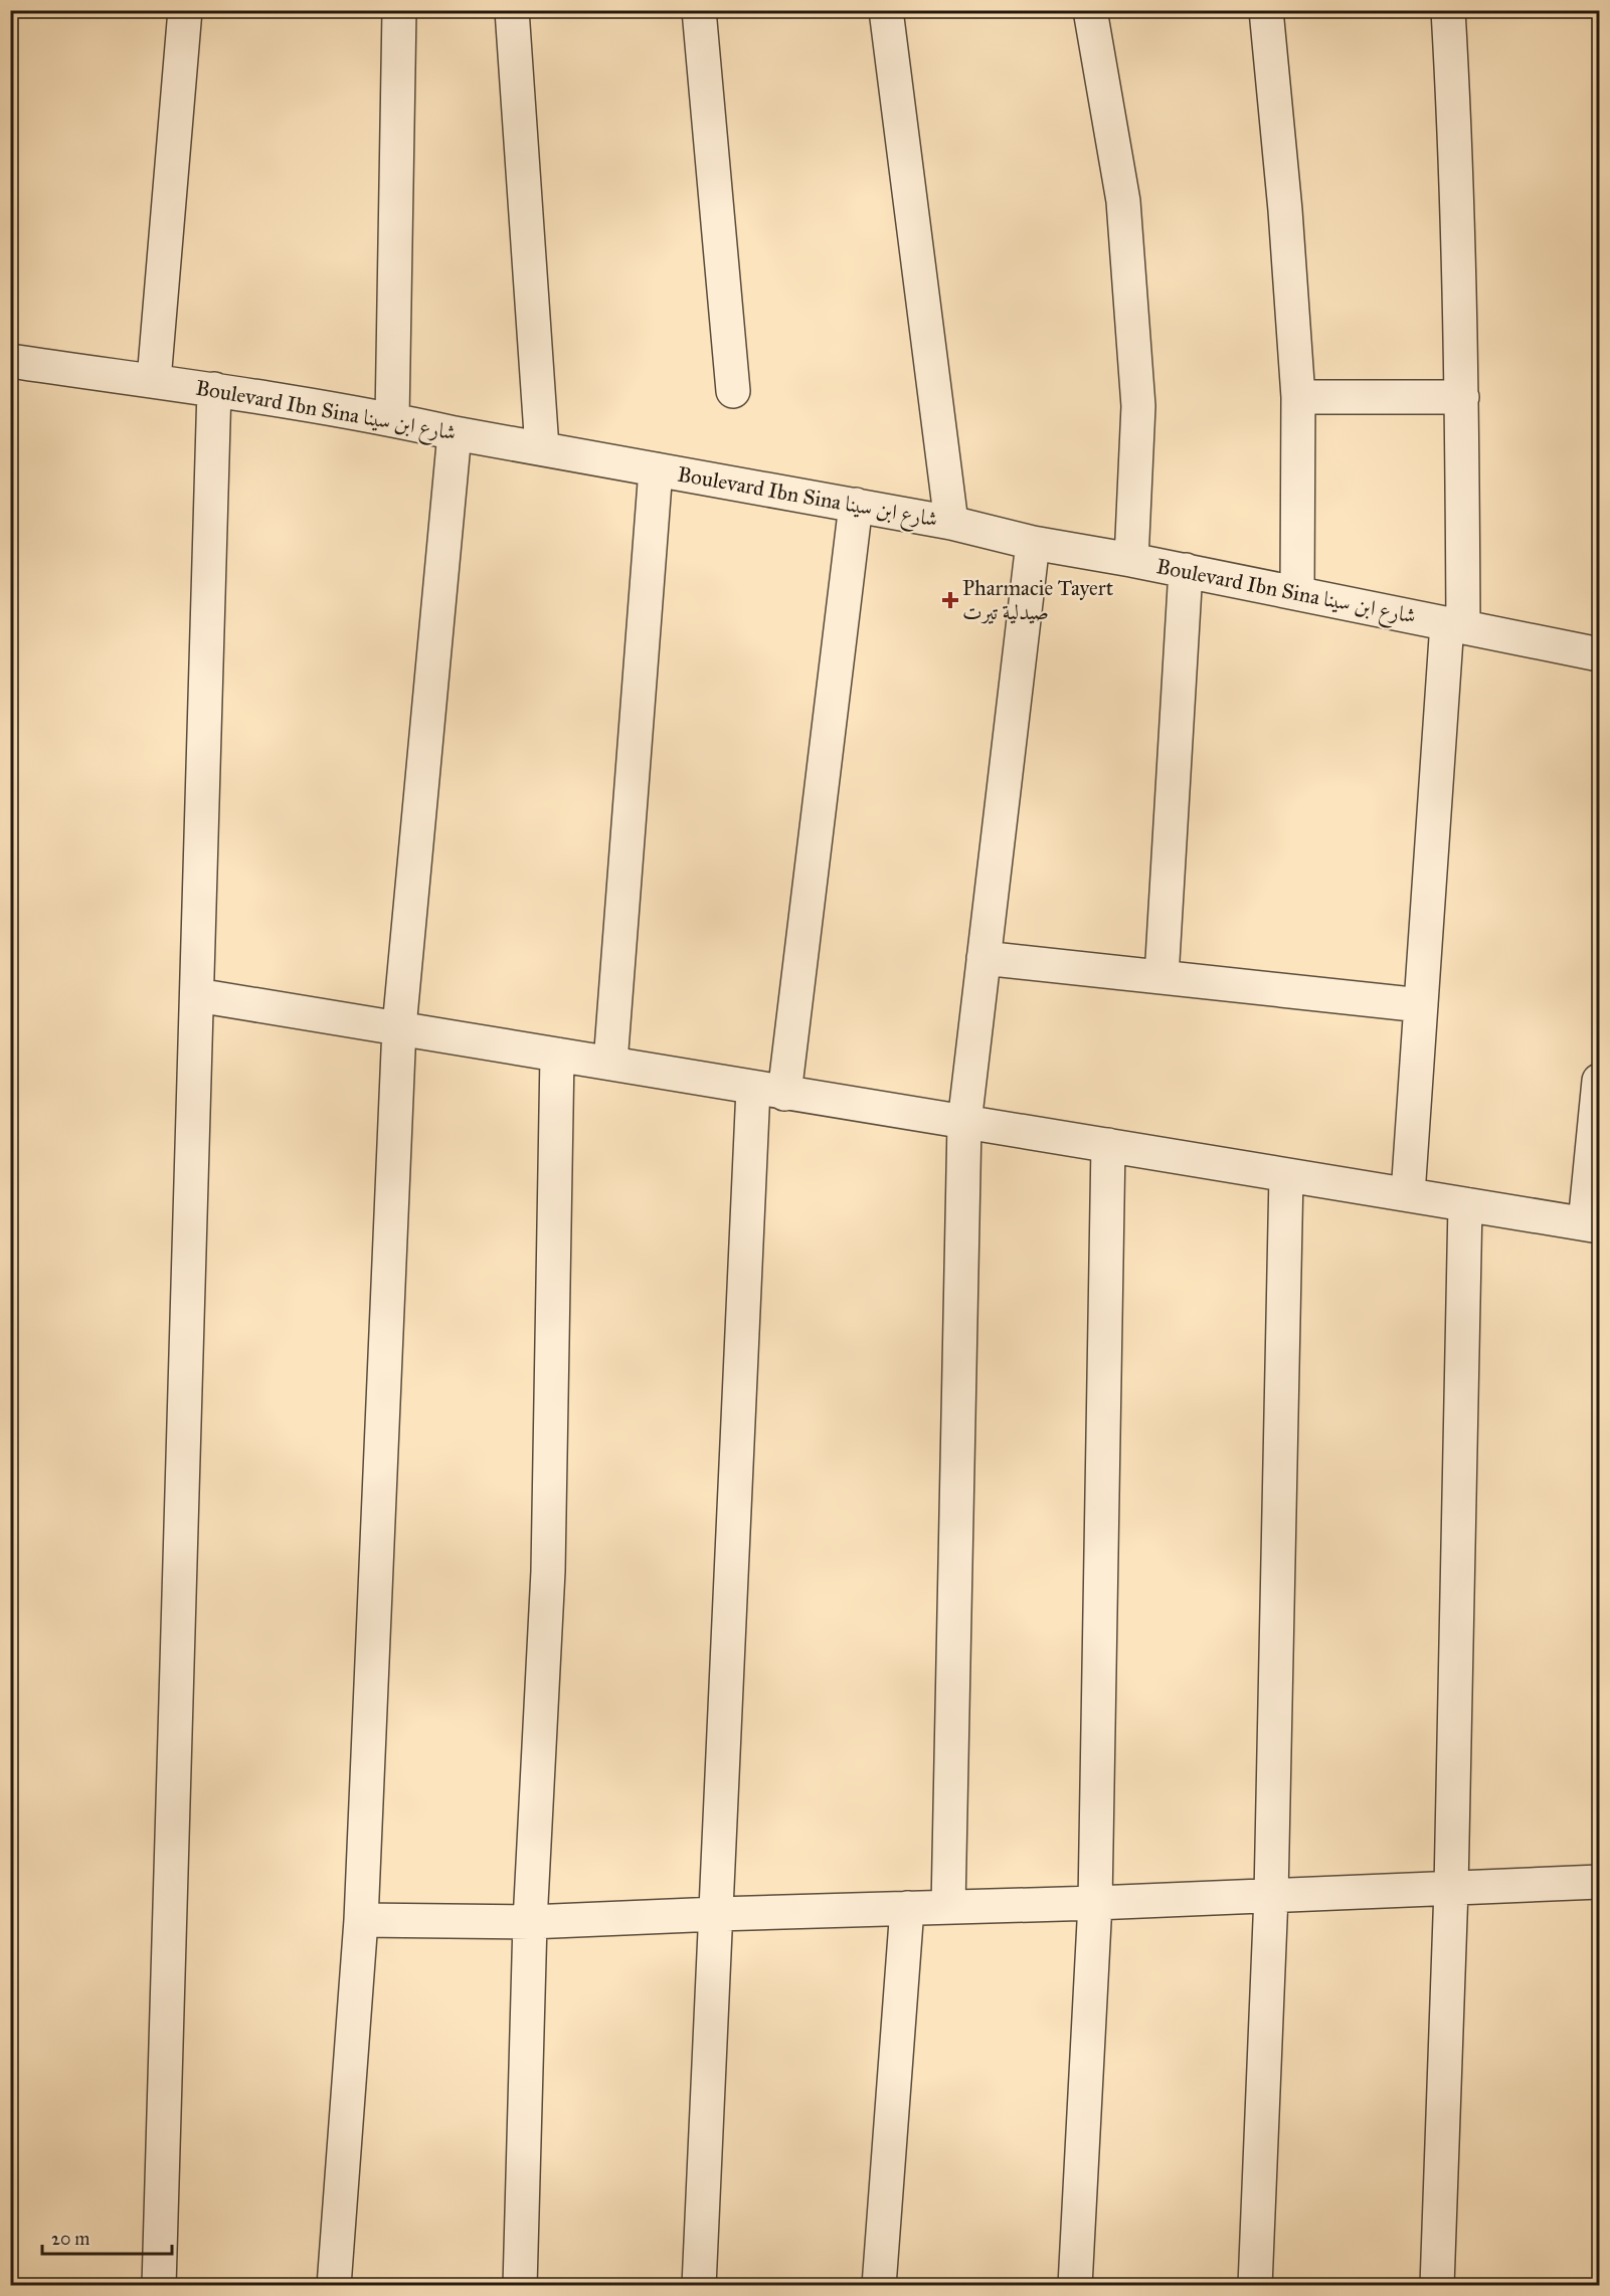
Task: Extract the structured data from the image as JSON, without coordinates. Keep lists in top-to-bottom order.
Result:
{
  "streets": {
    "street": ["Boulevard Ibn Sina شارع ابن سينا"]
  },
  "places": {
    "health": ["Pharmacie Tayert صيدلية تيرت"]
  },
  "scale_bar": "20 m"
}
